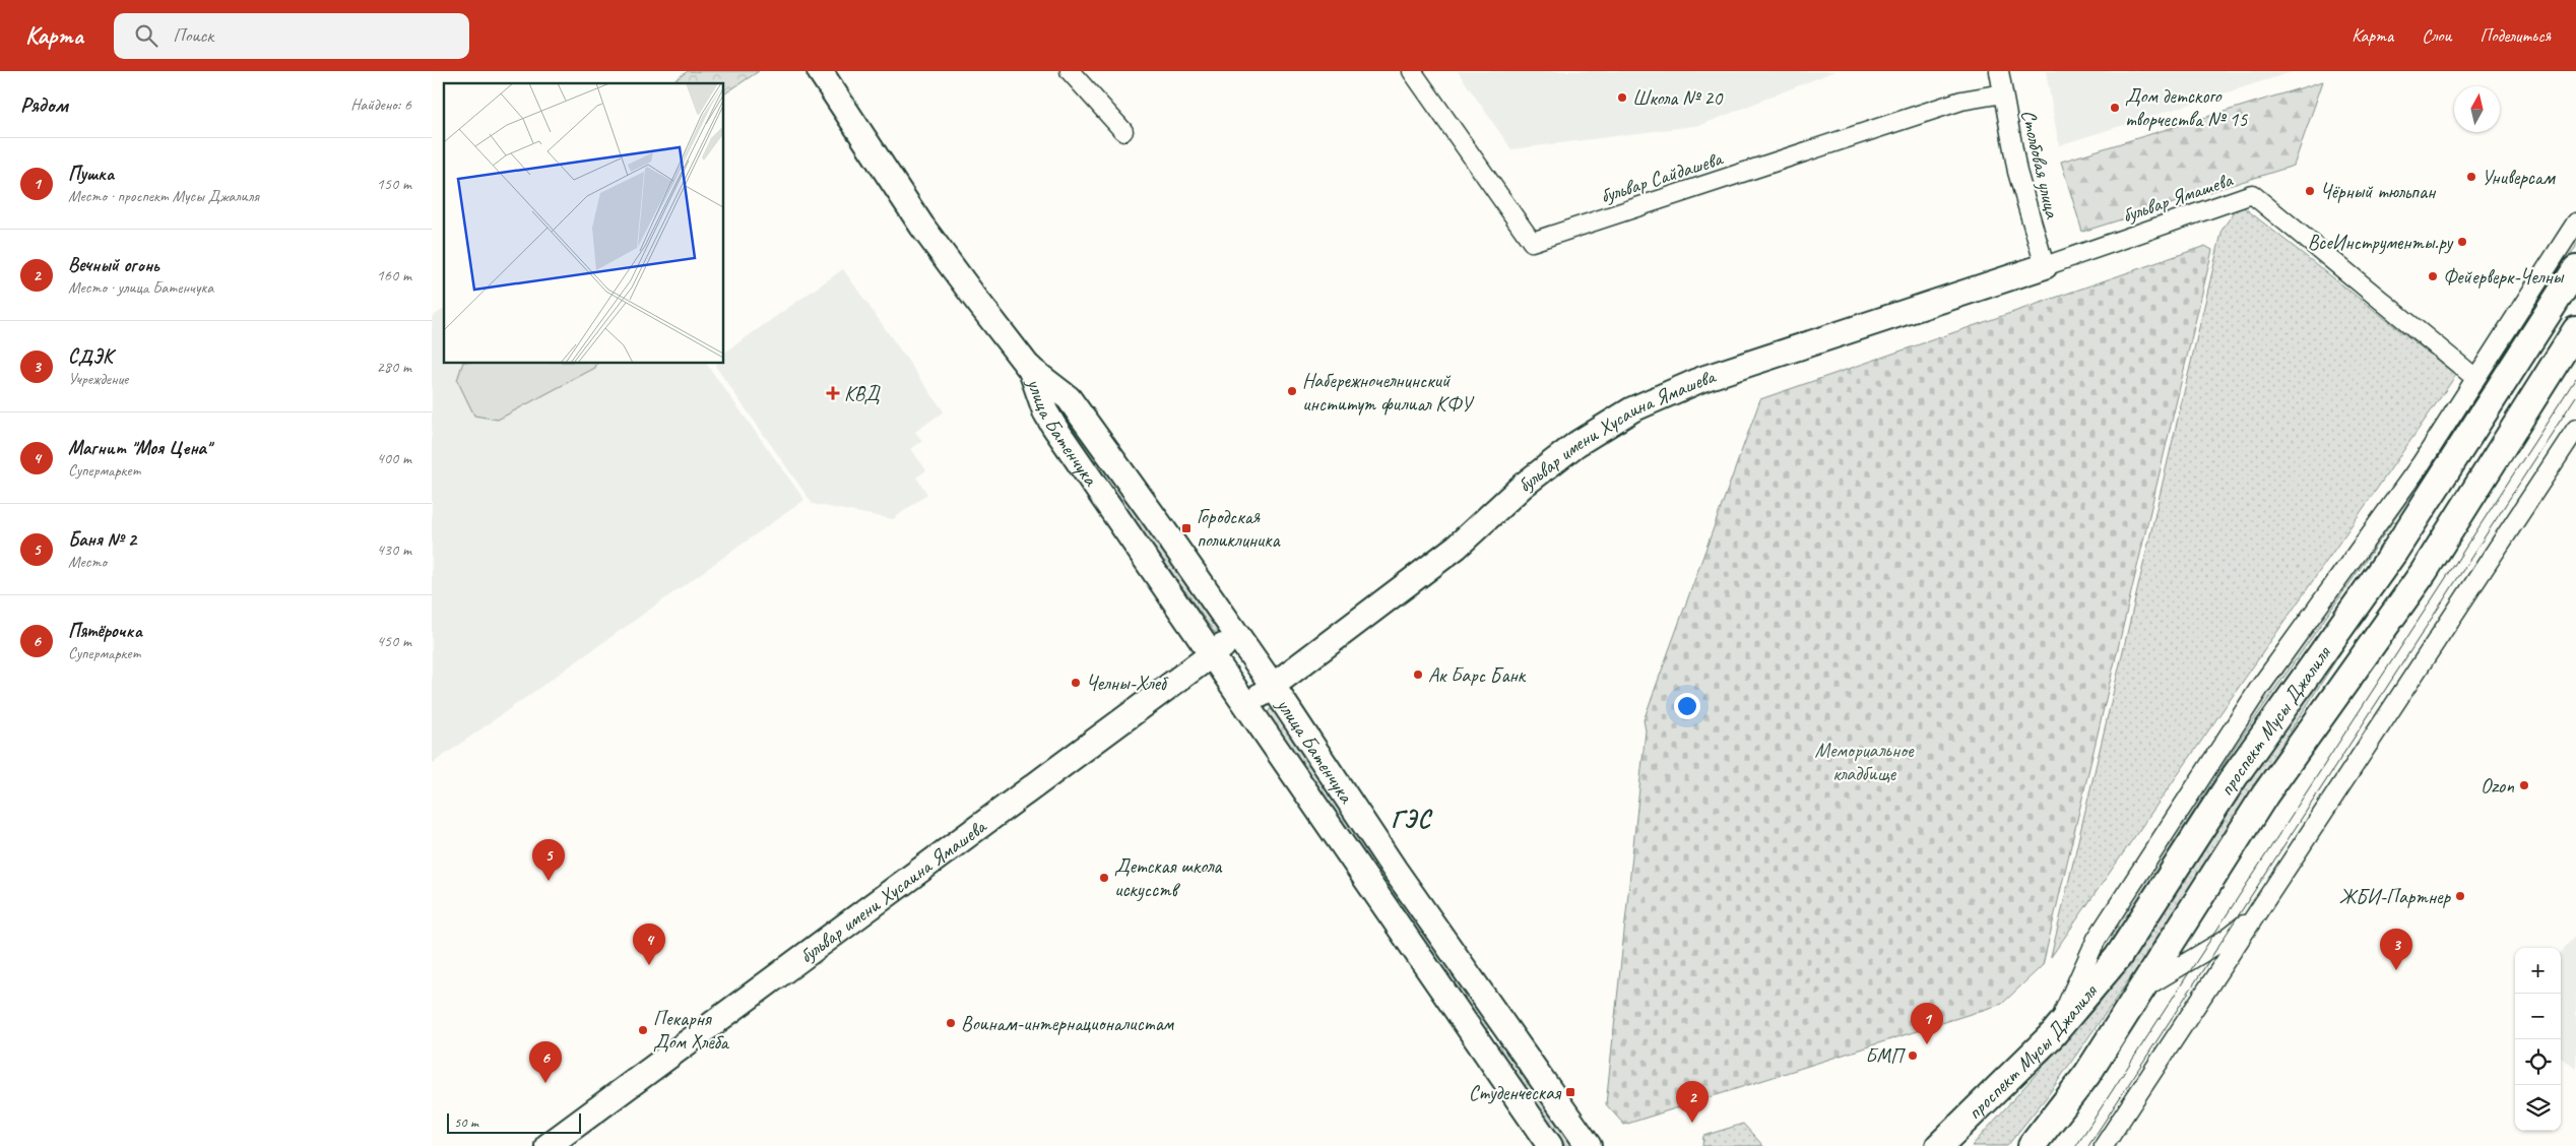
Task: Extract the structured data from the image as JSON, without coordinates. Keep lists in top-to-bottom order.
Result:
{
  "streets": {
    "main road": ["улица Батенчука", "бульвар имени Хусаина Ямашева", "проспект Мусы Джалиля"],
    "street": ["Столбовая улица", "бульвар Сайдашева", "бульвар Ямашева"]
  },
  "crossings": [
    ["Столбовая улица", "бульвар Сайдашева"],
    ["Столбовая улица", "бульвар Ямашева"],
    ["Столбовая улица", "бульвар имени Хусаина Ямашева"],
    ["бульвар Ямашева", "бульвар имени Хусаина Ямашева"],
    ["улица Батенчука", "бульвар имени Хусаина Ямашева"]
  ],
  "districts": ["ГЭС"],
  "parks": ["Мемориальное кладбище"],
  "places": {
    "other": [
      "Школа № 20",
      "Дом детского творчества № 15",
      "Универсам",
      "Чёрный тюльпан",
      "ВсеИнструменты.ру",
      "Фейерверк-Челны",
      "Набережночелнинский институт филиал КФУ",
      "Ак Барс Банк",
      "Челны-Хлеб",
      "Ozon",
      "Детская школа искусств",
      "ЖБИ-Партнер",
      "Воинам-интернационалистам",
      "Пекарня Дом Хлеба",
      "БМП"
    ],
    "health": ["КВД"],
    "transit": ["Городская поликлиника", "Студенческая"]
  },
  "scale_bar": "50 m",
  "north": "top",
  "page": {
    "header": "Карта",
    "search": "Поиск",
    "nav": ["Карта", "Слои", "Поделиться"],
    "heading": ["Рядом", "Найдено: 6"],
    "list": [
      {
        "mark": "1",
        "name": "Пушка",
        "note": "Место · проспект Мусы Джалиля",
        "value": "150 m"
      },
      {
        "mark": "2",
        "name": "Вечный огонь",
        "note": "Место · улица Батенчука",
        "value": "160 m"
      },
      {
        "mark": "3",
        "name": "СДЭК",
        "note": "Учреждение",
        "value": "280 m"
      },
      {
        "mark": "4",
        "name": "Магнит \"Моя Цена\"",
        "note": "Супермаркет",
        "value": "400 m"
      },
      {
        "mark": "5",
        "name": "Баня № 2",
        "note": "Место",
        "value": "430 m"
      },
      {
        "mark": "6",
        "name": "Пятёрочка",
        "note": "Супермаркет",
        "value": "450 m"
      }
    ],
    "pins": [
      "5",
      "4",
      "3",
      "1",
      "6",
      "2"
    ],
    "map_buttons": ["+", "−"],
    "scale": "50 m"
  }
}
